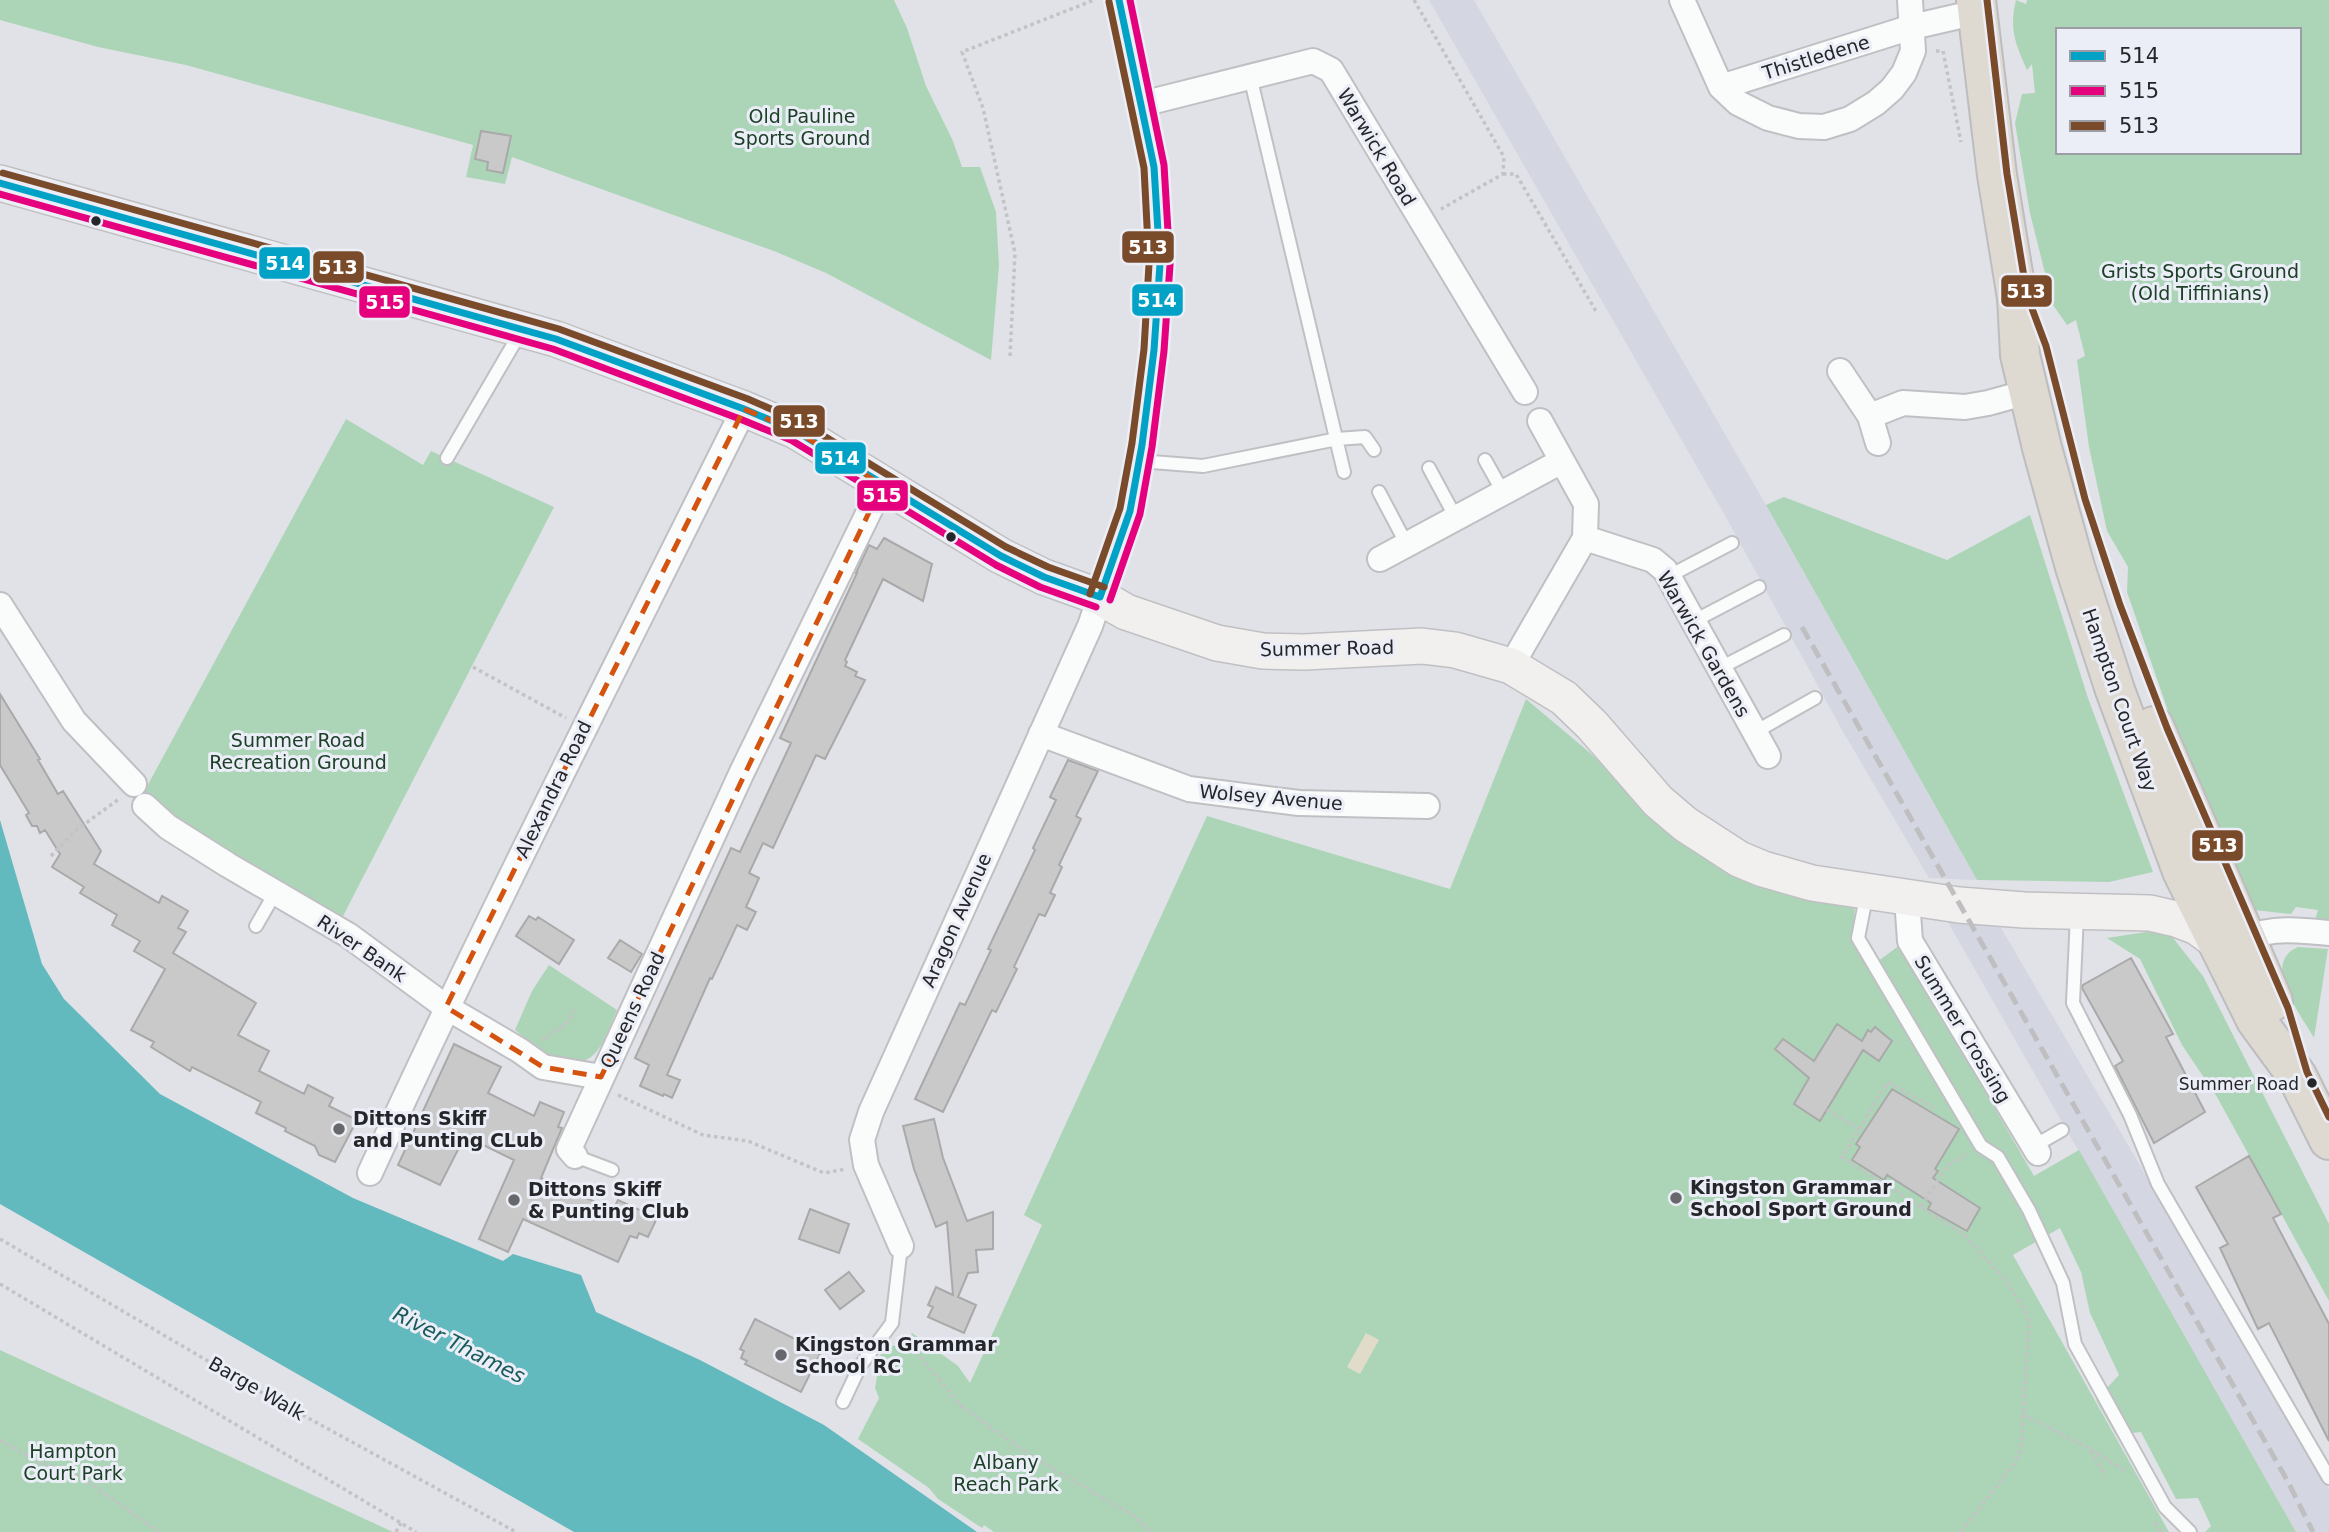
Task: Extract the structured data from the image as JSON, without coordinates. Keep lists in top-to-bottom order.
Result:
{
  "streets": {
    "highway": ["Hampton Court Way"],
    "street": [
      "Thistledene",
      "Warwick Road",
      "Warwick Gardens",
      "Summer Road",
      "Alexandra Road",
      "Wolsey Avenue",
      "Aragon Avenue",
      "River Bank",
      "Queens Road",
      "Summer Crossing"
    ],
    "path": ["Barge Walk"]
  },
  "crossings": [
    ["Thistledene", "Hampton Court Way"],
    ["Warwick Road", "Aragon Avenue"],
    ["Summer Road", "Hampton Court Way"],
    ["Summer Road", "Alexandra Road"],
    ["Summer Road", "Aragon Avenue"],
    ["Summer Road", "Queens Road"],
    ["Summer Road", "Summer Crossing"],
    ["Alexandra Road", "River Bank"],
    ["Wolsey Avenue", "Aragon Avenue"],
    ["River Bank", "Queens Road"]
  ],
  "water": ["River Thames"],
  "parks": [
    "Old Pauline Sports Ground",
    "Grists Sports Ground (Old Tiffinians)",
    "Summer Road Recreation Ground",
    "Hampton Court Park",
    "Albany Reach Park"
  ],
  "places": [
    "Summer Road",
    "Dittons Skiff and Punting CLub",
    "Kingston Grammar School Sport Ground",
    "Dittons Skiff & Punting Club",
    "Kingston Grammar School RC"
  ],
  "lines": ["transit line 514", "transit line 515", "transit line 513"],
  "legend": ["514", "515", "513"]
}
